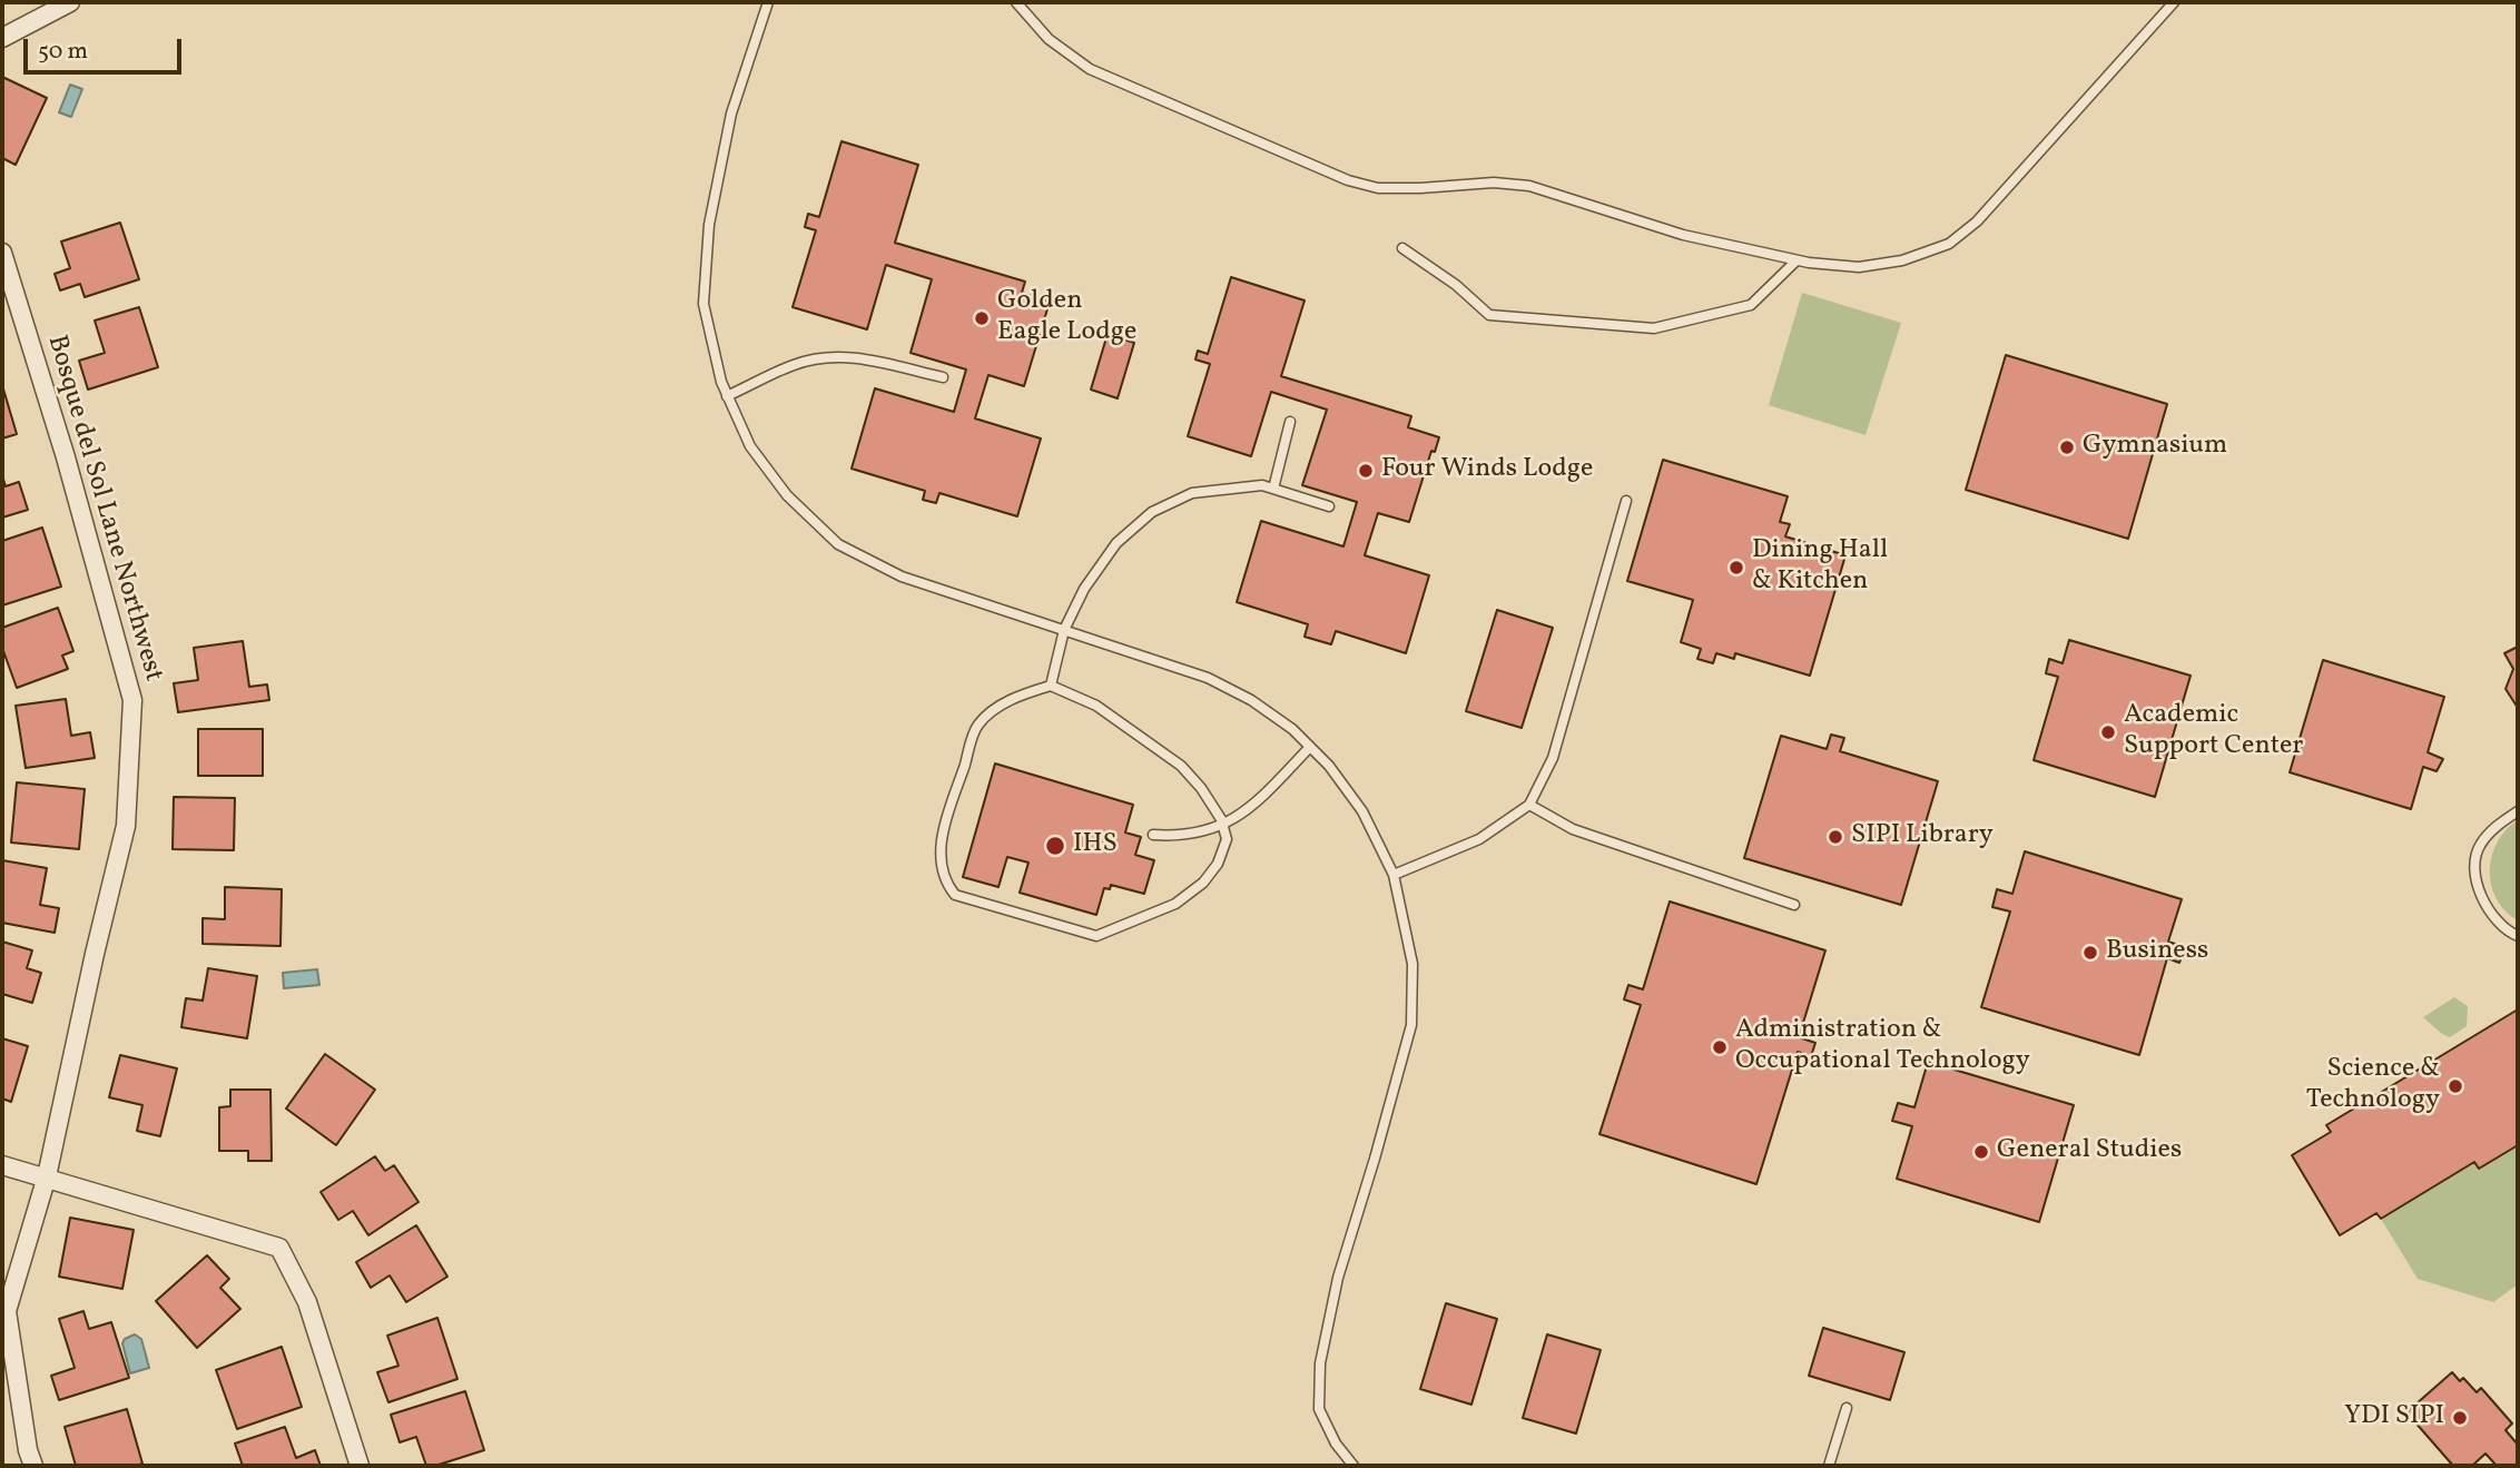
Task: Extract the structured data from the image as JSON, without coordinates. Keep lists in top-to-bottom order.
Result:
{
  "streets": {
    "street": ["Bosque del Sol Lane Northwest"]
  },
  "places": [
    "Golden Eagle Lodge",
    "Gymnasium",
    "Four Winds Lodge",
    "Dining Hall & Kitchen",
    "Academic Support Center",
    "SIPI Library",
    "IHS",
    "Business",
    "Administration & Occupational Technology",
    "Science & Technology",
    "General Studies",
    "YDI SIPI"
  ],
  "scale_bar": "50 m"
}
